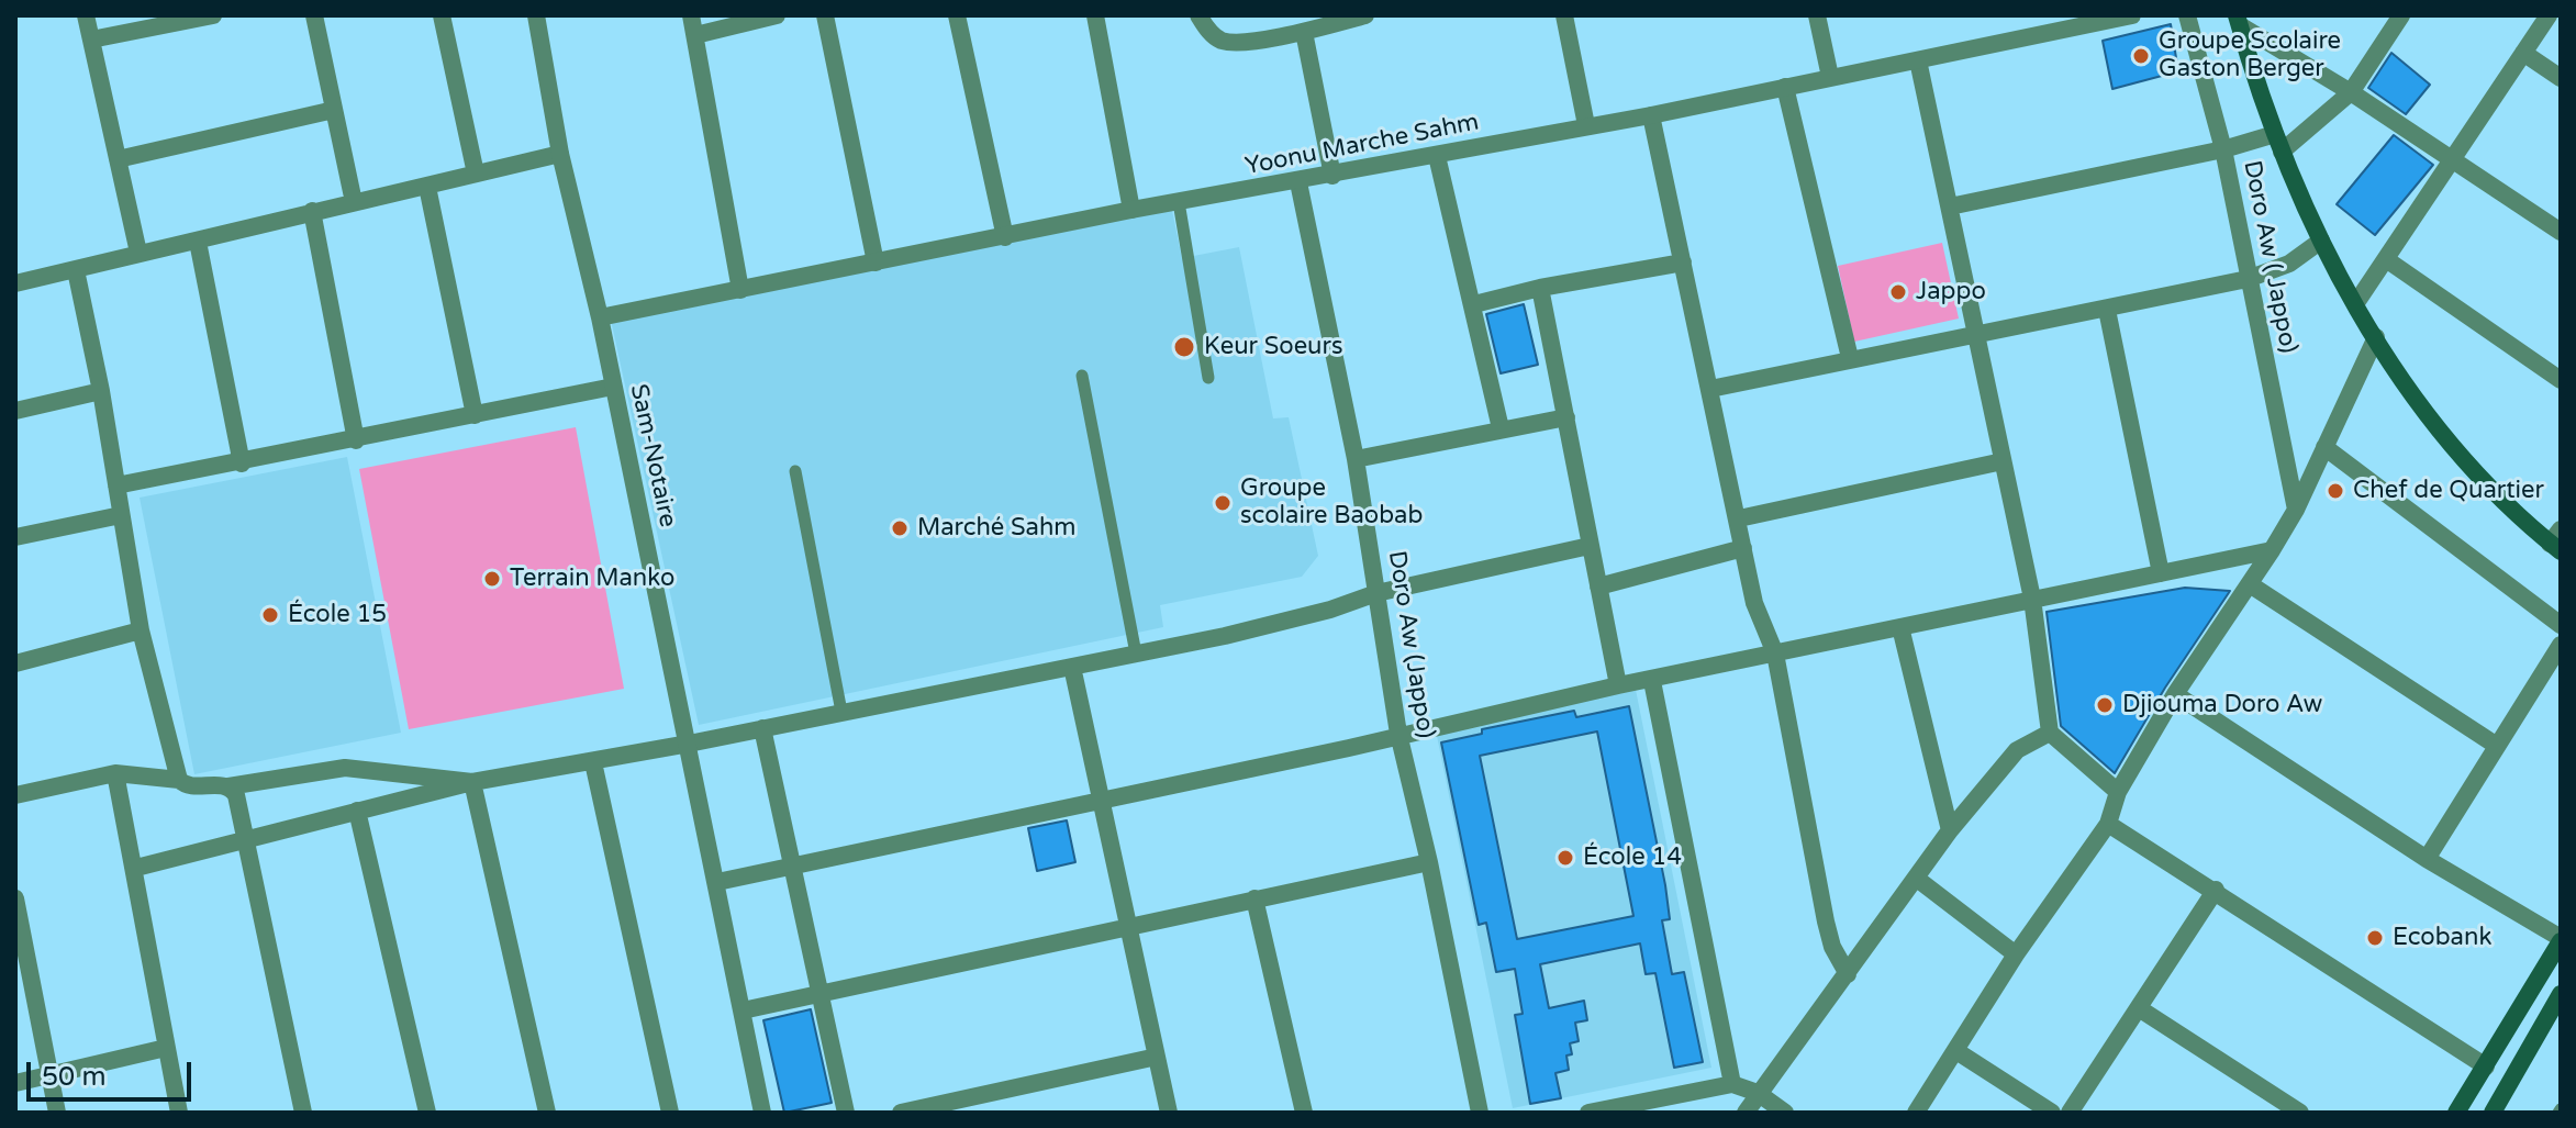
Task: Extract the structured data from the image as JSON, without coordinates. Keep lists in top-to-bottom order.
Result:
{
  "streets": {
    "street": [
      "Yoonu Marche Sahm",
      "Doro Aw ( Jappo)",
      "Sam-Notaire",
      "Doro Aw (Jappo)"
    ]
  },
  "crossings": [
    ["Yoonu Marche Sahm", "Sam-Notaire"],
    ["Yoonu Marche Sahm", "Doro Aw (Jappo)"]
  ],
  "places": [
    "Groupe Scolaire Gaston Berger",
    "Jappo",
    "Keur Soeurs",
    "Chef de Quartier",
    "Groupe scolaire Baobab",
    "Marché Sahm",
    "Terrain Manko",
    "École 15",
    "Djiouma Doro Aw",
    "École 14",
    "Ecobank"
  ],
  "scale_bar": "50 m"
}
